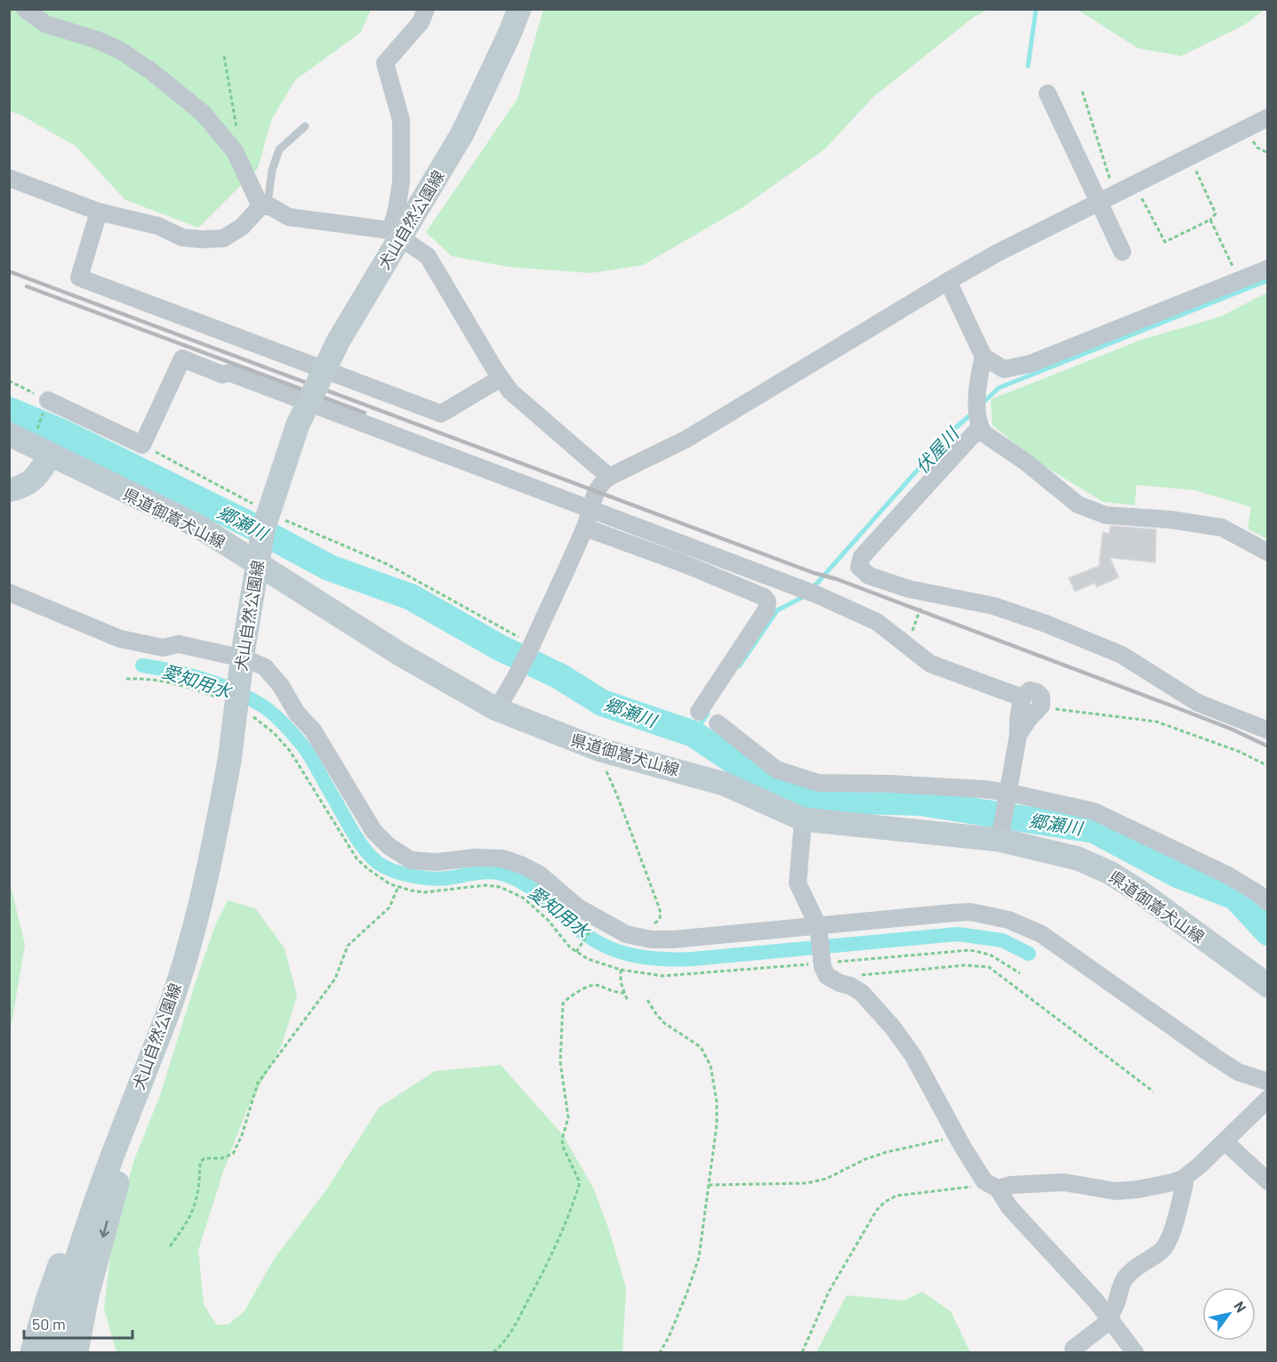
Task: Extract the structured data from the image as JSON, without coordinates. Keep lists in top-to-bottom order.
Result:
{
  "streets": {
    "main road": ["犬山自然公園線", "県道御嵩犬山線"]
  },
  "water": ["伏屋川", "郷瀬川", "愛知用水"],
  "scale_bar": "50 m",
  "north": "top right"
}
